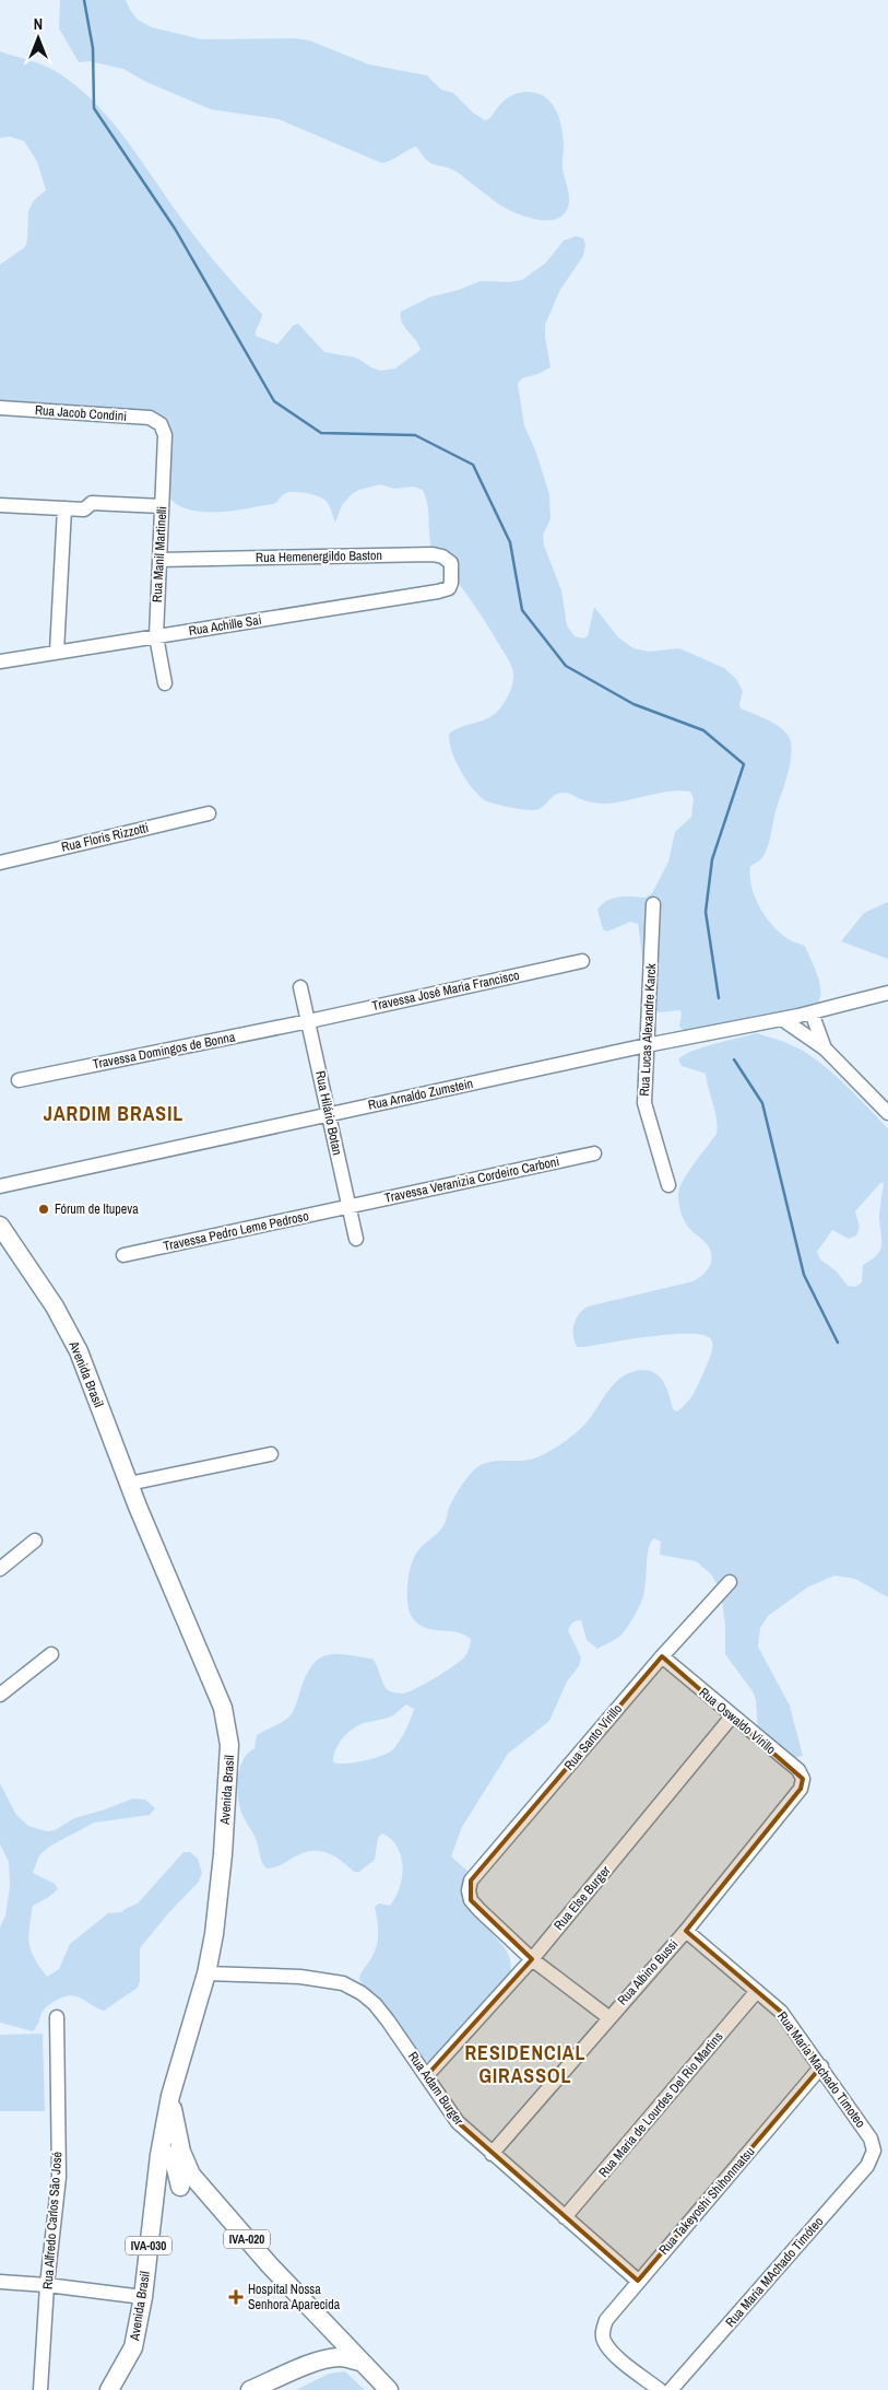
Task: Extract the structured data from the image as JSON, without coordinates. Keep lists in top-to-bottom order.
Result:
{
  "streets": {
    "main road": ["Avenida Brasil", "IVA-020", "IVA-030"],
    "street": [
      "Rua Jacob Condini",
      "Rua Manil Martinelli",
      "Rua Hemenergildo Baston",
      "Rua Achille Sai",
      "Rua Floris Rizzotti",
      "Travessa José Maria Francisco",
      "Rua Lucas Alexandre Karck",
      "Travessa Domingos de Bonna",
      "Rua Arnaldo Zumstein",
      "Rua Hilário Botan",
      "Travessa Veranizia Cordeiro Carboni",
      "Travessa Pedro Leme Pedroso",
      "Rua Oswaldo Virillo",
      "Rua Santo Virillo",
      "Rua Else Burger",
      "Rua Albino Bussi",
      "Rua Maria Machado Timoteo",
      "Rua Adam Burger",
      "Rua Maria de Lourdes Del Rio Martins",
      "Rua Takeyoshi Shihonmatsu",
      "Rua Alfredo Carlos São José",
      "Rua Maria MAchado Timóteo"
    ]
  },
  "crossings": [
    ["Rua Jacob Condini", "Rua Manil Martinelli"],
    ["Rua Manil Martinelli", "Rua Hemenergildo Baston"],
    ["Rua Manil Martinelli", "Rua Achille Sai"],
    ["Rua Hemenergildo Baston", "Rua Achille Sai"],
    ["Travessa José Maria Francisco", "Travessa Domingos de Bonna"],
    ["Travessa José Maria Francisco", "Rua Hilário Botan"],
    ["Rua Lucas Alexandre Karck", "Rua Arnaldo Zumstein"],
    ["Travessa Domingos de Bonna", "Rua Hilário Botan"],
    ["Rua Arnaldo Zumstein", "Rua Hilário Botan"],
    ["Rua Hilário Botan", "Travessa Veranizia Cordeiro Carboni"],
    ["Rua Hilário Botan", "Travessa Pedro Leme Pedroso"],
    ["Travessa Veranizia Cordeiro Carboni", "Travessa Pedro Leme Pedroso"],
    ["Avenida Brasil", "Rua Adam Burger"],
    ["Avenida Brasil", "IVA-020"],
    ["Rua Oswaldo Virillo", "Rua Santo Virillo"],
    ["Rua Oswaldo Virillo", "Rua Else Burger"],
    ["Rua Oswaldo Virillo", "Rua Albino Bussi"],
    ["Rua Santo Virillo", "Rua Else Burger"],
    ["Rua Else Burger", "Rua Adam Burger"],
    ["Rua Albino Bussi", "Rua Maria Machado Timoteo"],
    ["Rua Albino Bussi", "Rua Adam Burger"],
    ["Rua Maria Machado Timoteo", "Rua Maria de Lourdes Del Rio Martins"],
    ["Rua Maria Machado Timoteo", "Rua Takeyoshi Shihonmatsu"],
    ["Rua Maria Machado Timoteo", "Rua Maria MAchado Timóteo"],
    ["Rua Adam Burger", "Rua Maria de Lourdes Del Rio Martins"],
    ["Rua Adam Burger", "Rua Takeyoshi Shihonmatsu"]
  ],
  "districts": ["JARDIM BRASIL", "RESIDENCIAL GIRASSOL"],
  "places": {
    "other": ["Fórum de Itupeva"],
    "health": ["Hospital Nossa Senhora Aparecida"]
  },
  "north": "top"
}
